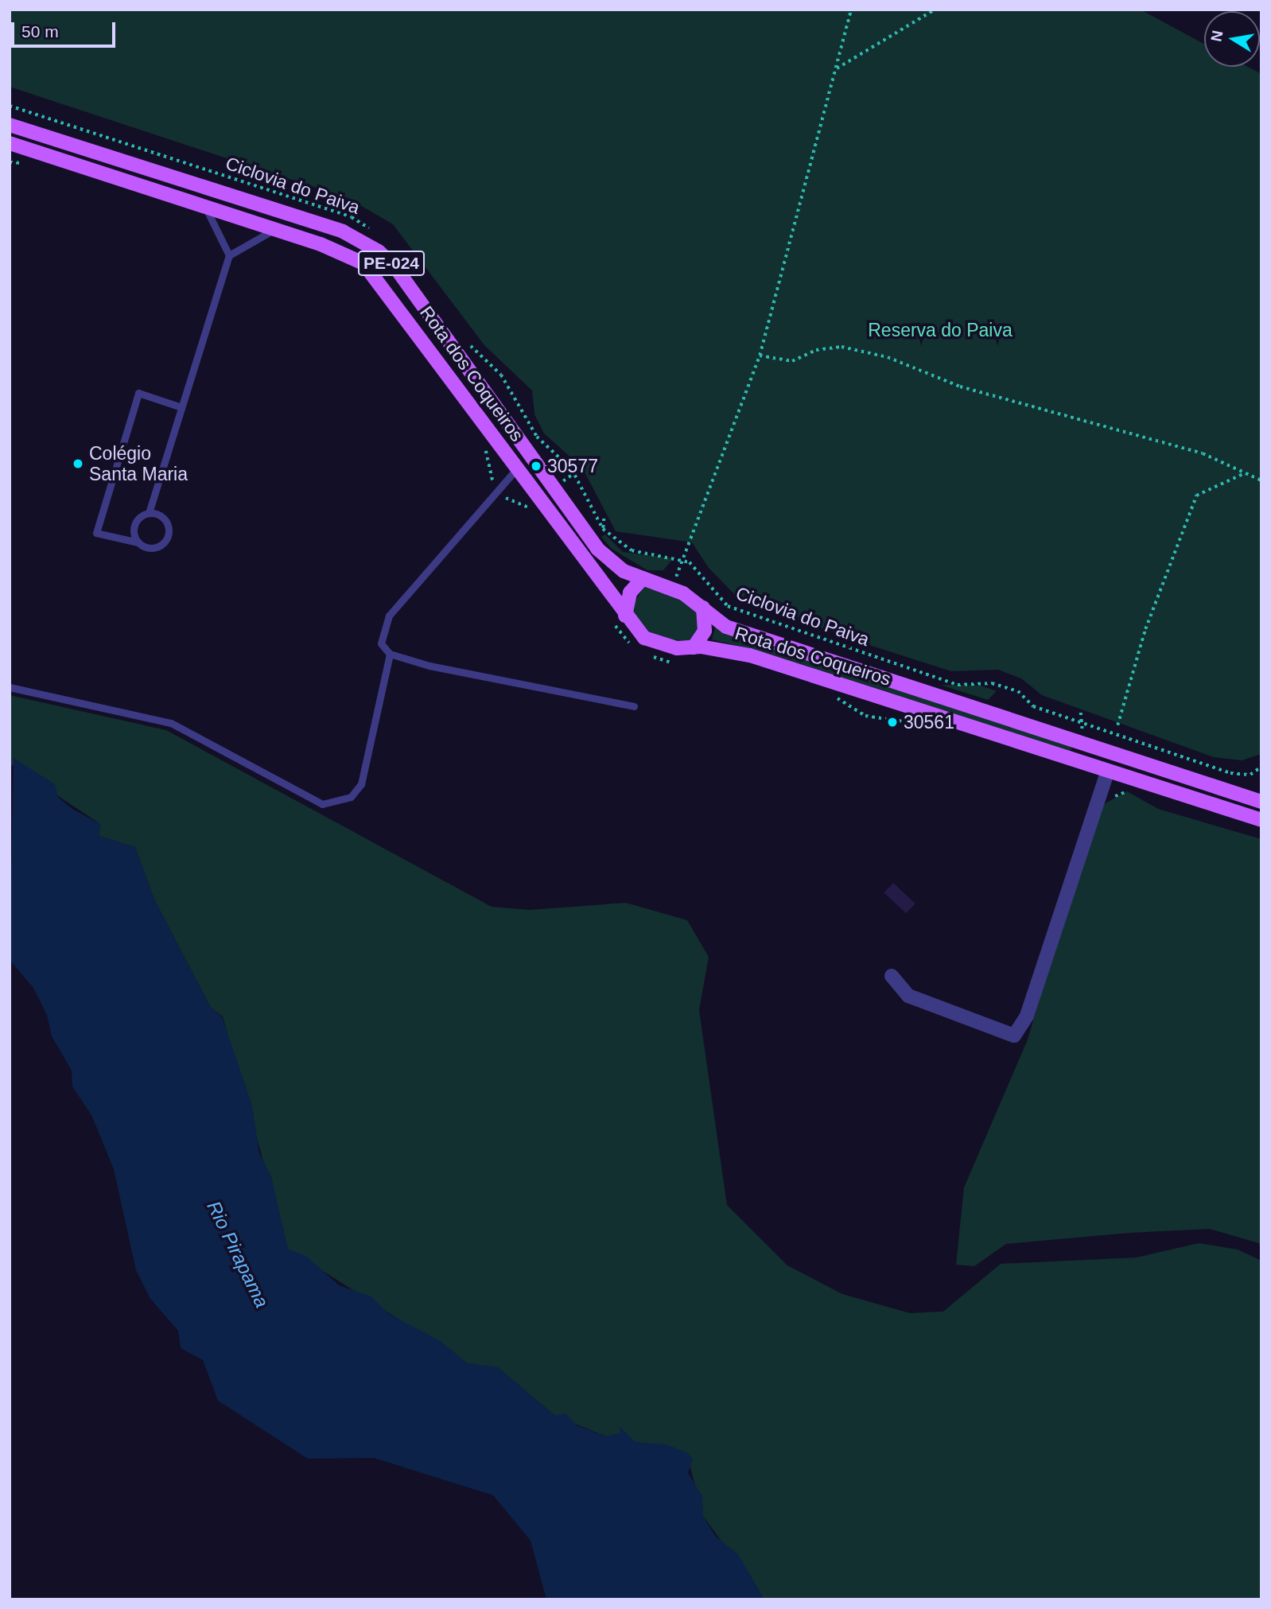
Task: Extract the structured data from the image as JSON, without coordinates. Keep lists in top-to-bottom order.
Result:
{
  "streets": {
    "main road": ["PE-024", "Rota dos Coqueiros"],
    "path": ["Ciclovia do Paiva"]
  },
  "water": ["Rio Pirapama"],
  "parks": ["Reserva do Paiva"],
  "places": ["Colégio Santa Maria", "30577", "30561"],
  "scale_bar": "50 m",
  "north": "left"
}
